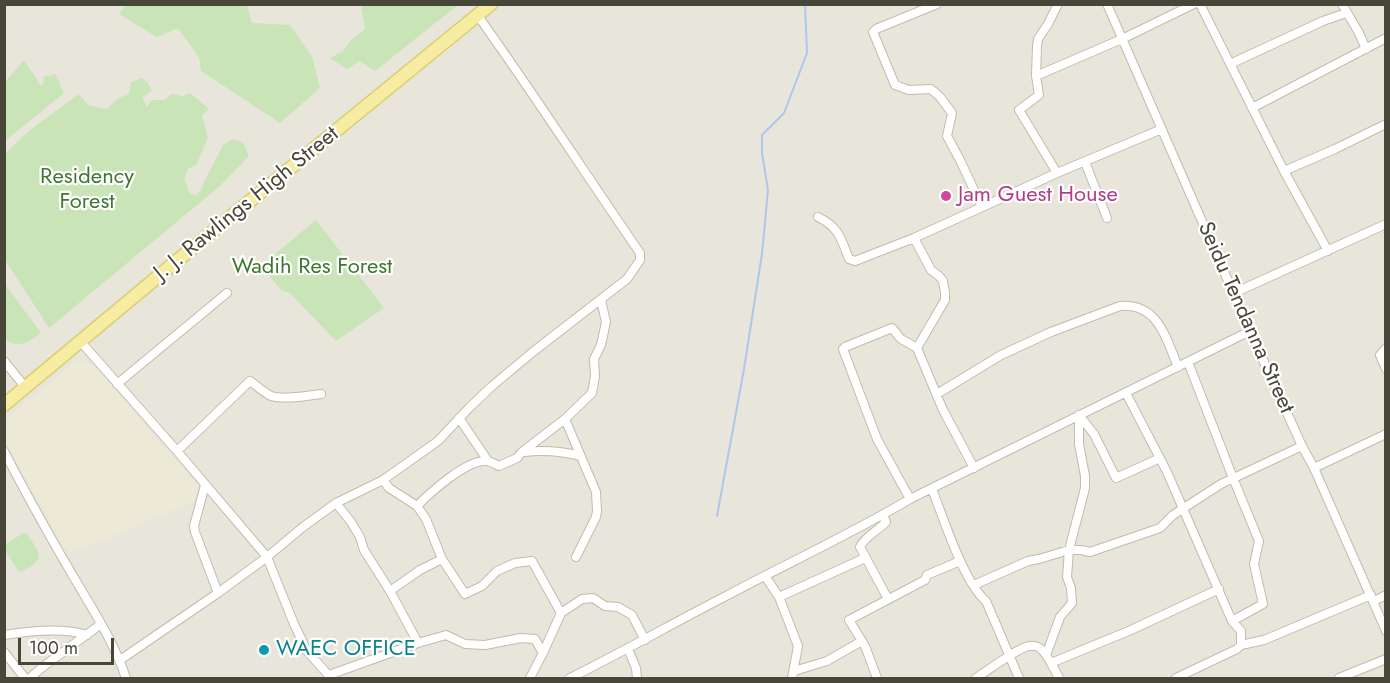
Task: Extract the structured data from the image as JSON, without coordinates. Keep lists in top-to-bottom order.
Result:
{
  "streets": {
    "main road": ["J. J. Rawlings High Street"],
    "street": ["Seidu Tendanna Street"]
  },
  "parks": ["Residency Forest", "Wadih Res Forest"],
  "places": ["Jam Guest House", "WAEC OFFICE"],
  "scale_bar": "100 m"
}
